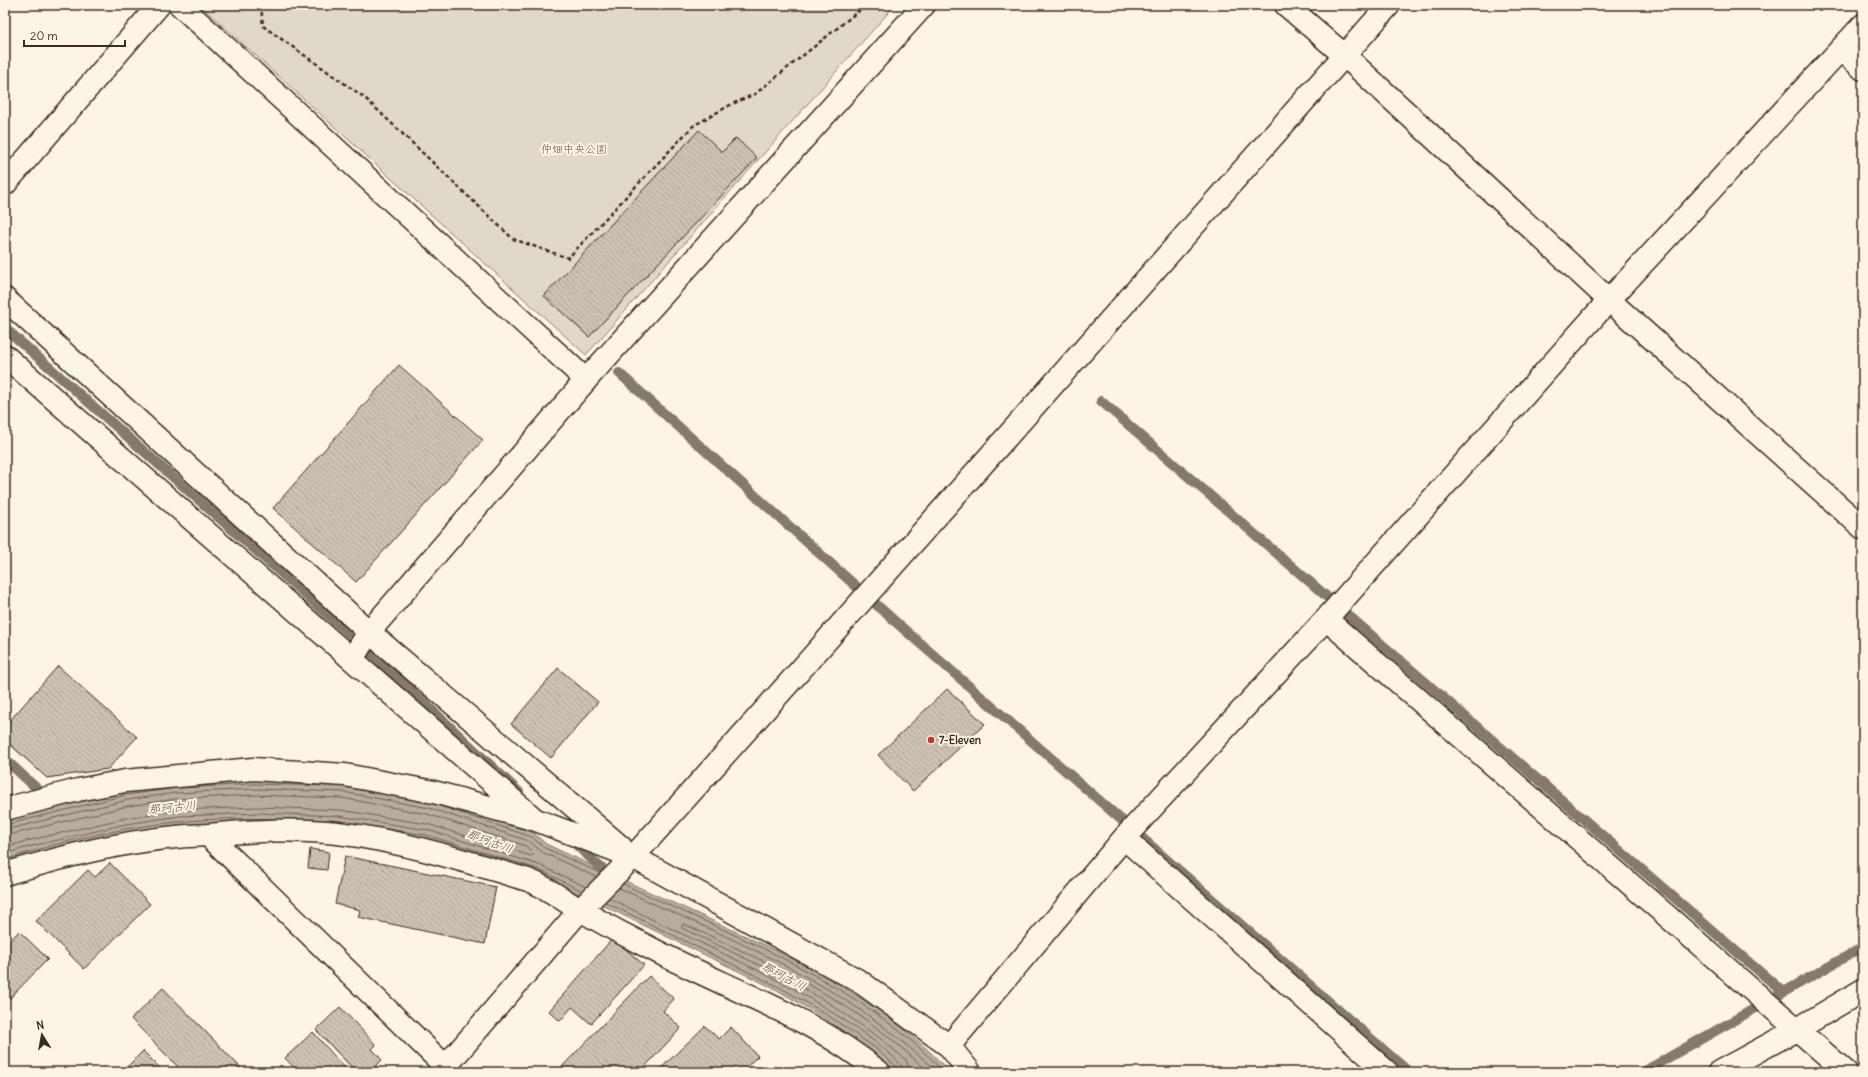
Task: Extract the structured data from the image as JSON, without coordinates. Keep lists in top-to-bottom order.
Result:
{
  "water": ["那珂古川"],
  "parks": ["仲畑中央公園"],
  "places": ["7-Eleven"],
  "scale_bar": "20 m",
  "north": "top"
}
